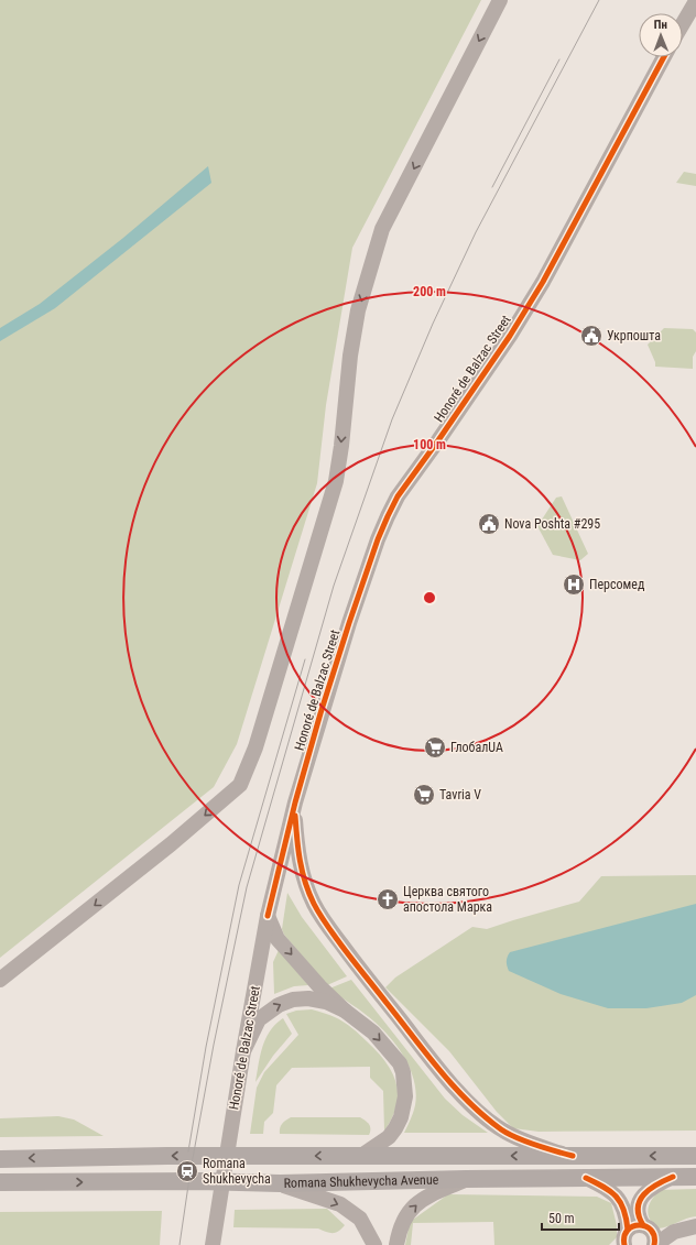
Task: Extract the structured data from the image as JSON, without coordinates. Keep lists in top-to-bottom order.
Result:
{
  "streets": {
    "main road": ["Romana Shukhevycha Avenue"],
    "street": ["Honoré de Balzac Street"]
  },
  "places": {
    "public building": ["Укрпошта", "Nova Poshta #295"],
    "hospital": ["Персомед"],
    "supermarket": ["ГлобалUA", "Tavria V"],
    "church": ["Церква святого апостола Марка"],
    "station": ["Romana Shukhevycha"]
  },
  "scale_bar": "50 m",
  "north": "top",
  "rings": ["200 m", "100 m"]
}
